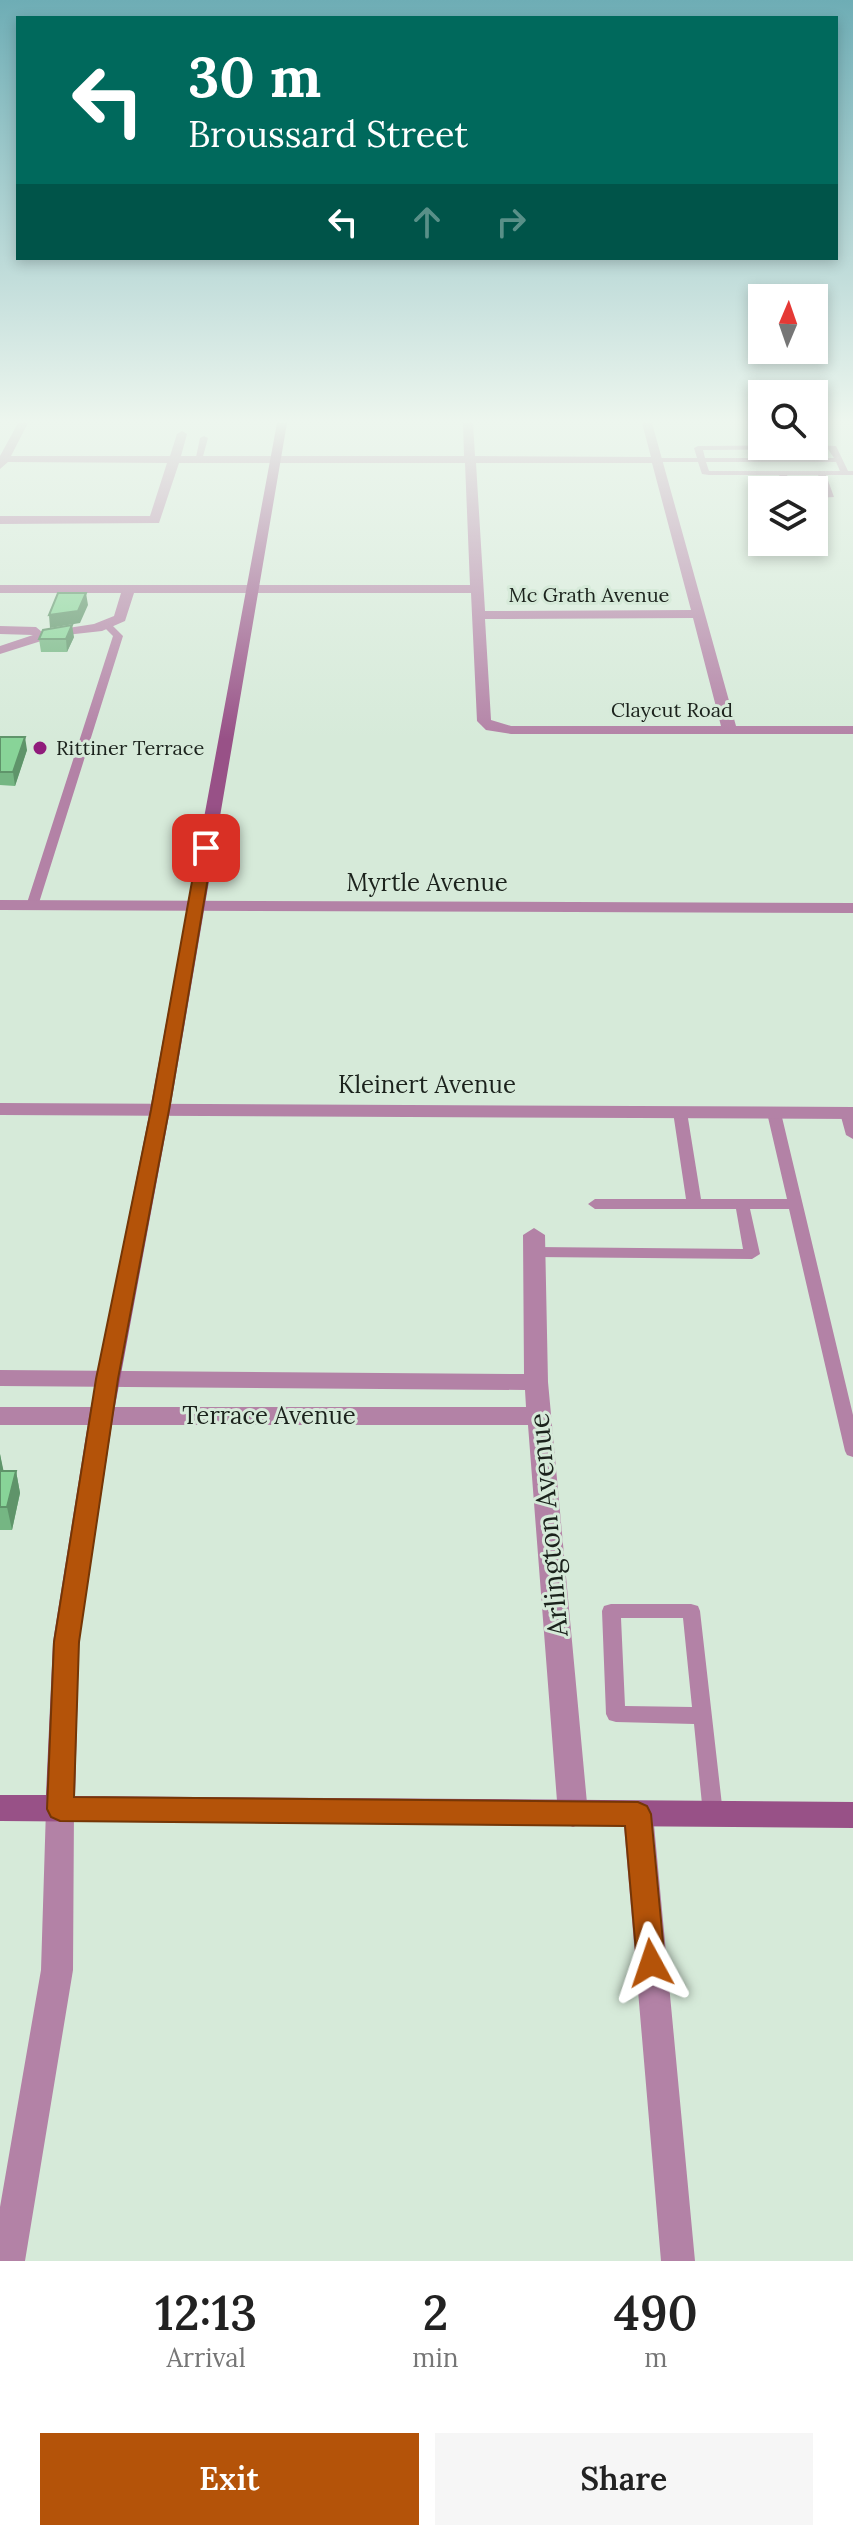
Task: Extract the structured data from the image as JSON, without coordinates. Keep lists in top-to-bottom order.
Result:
{
  "streets": {
    "street": [
      "Mc Grath Avenue",
      "Claycut Road",
      "Myrtle Avenue",
      "Kleinert Avenue",
      "Terrace Avenue",
      "Arlington Avenue"
    ]
  },
  "crossings": [
    ["Mc Grath Avenue", "Claycut Road"],
    ["Terrace Avenue", "Arlington Avenue"]
  ],
  "places": ["Rittiner Terrace"],
  "north": "top",
  "page": {
    "turn": ["30 m", "Broussard Street"],
    "eta": [
      "12:13",
      "Arrival",
      "2",
      "min",
      "490",
      "m"
    ],
    "buttons": ["Exit", "Share"]
  }
}
